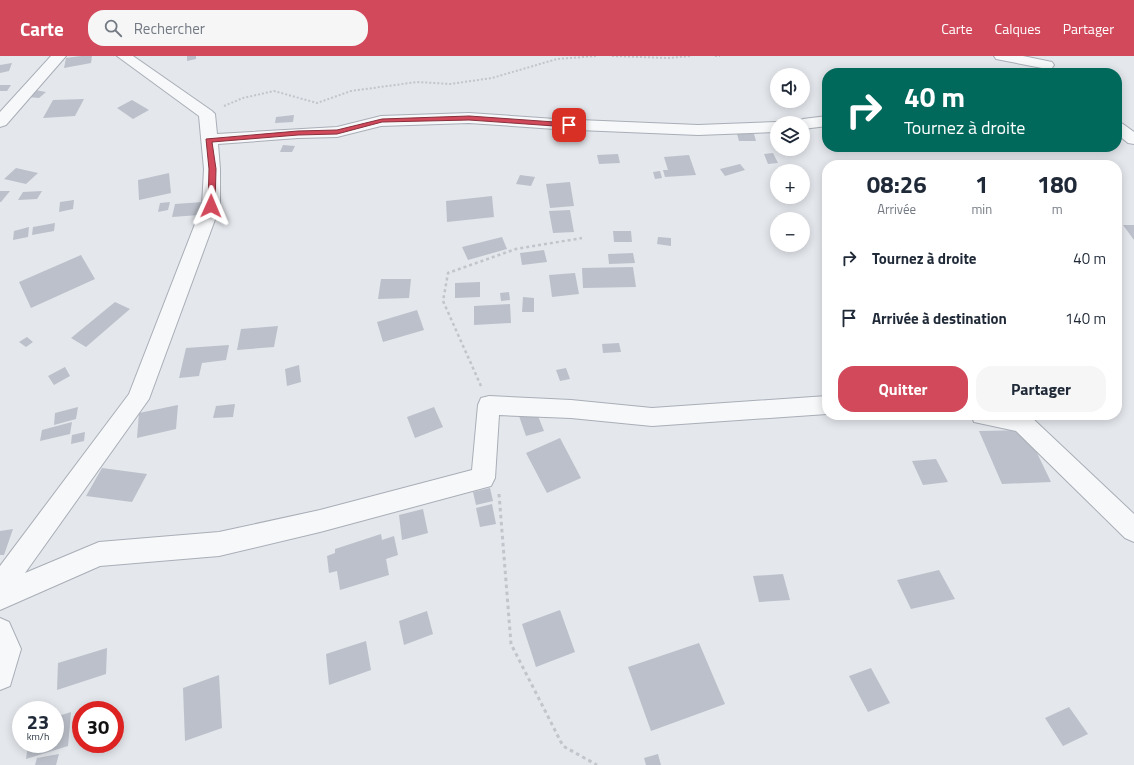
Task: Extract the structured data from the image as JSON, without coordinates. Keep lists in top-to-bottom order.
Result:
{
  "page": {
    "header": "Carte",
    "search": "Rechercher",
    "nav": ["Carte", "Calques", "Partager"],
    "map_buttons": ["+", "−"],
    "turn": ["40 m", "Tournez à droite"],
    "eta": [
      "08:26",
      "Arrivée",
      "1",
      "min",
      "180",
      "m"
    ],
    "list": [
      {
        "name": "Tournez à droite",
        "value": "40 m"
      },
      {
        "name": "Arrivée à destination",
        "value": "140 m"
      }
    ],
    "buttons": ["Quitter", "Partager"],
    "speed": "23 km/h",
    "limit": "30"
  }
}
